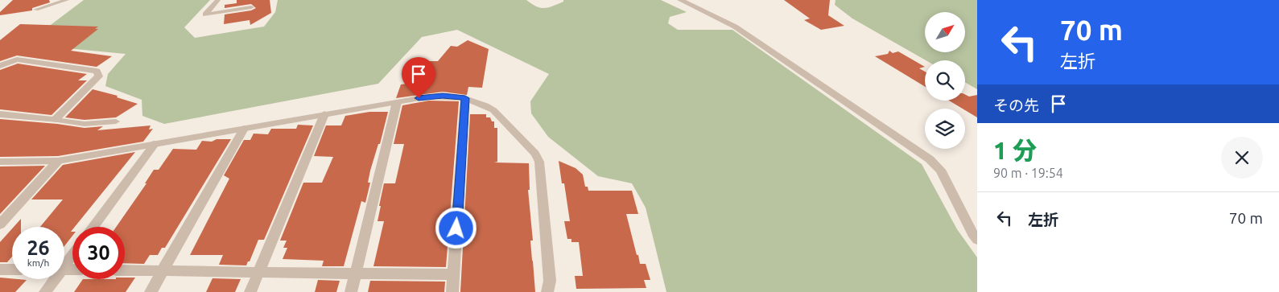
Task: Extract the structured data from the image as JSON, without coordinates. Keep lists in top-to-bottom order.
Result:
{
  "north": "top right",
  "page": {
    "turn": ["70 m", "左折"],
    "then": "その先",
    "heading": ["1 分", "90 m · 19:54"],
    "list": [
      {
        "name": "左折",
        "value": "70 m"
      }
    ],
    "speed": "26 km/h",
    "limit": "30"
  }
}
